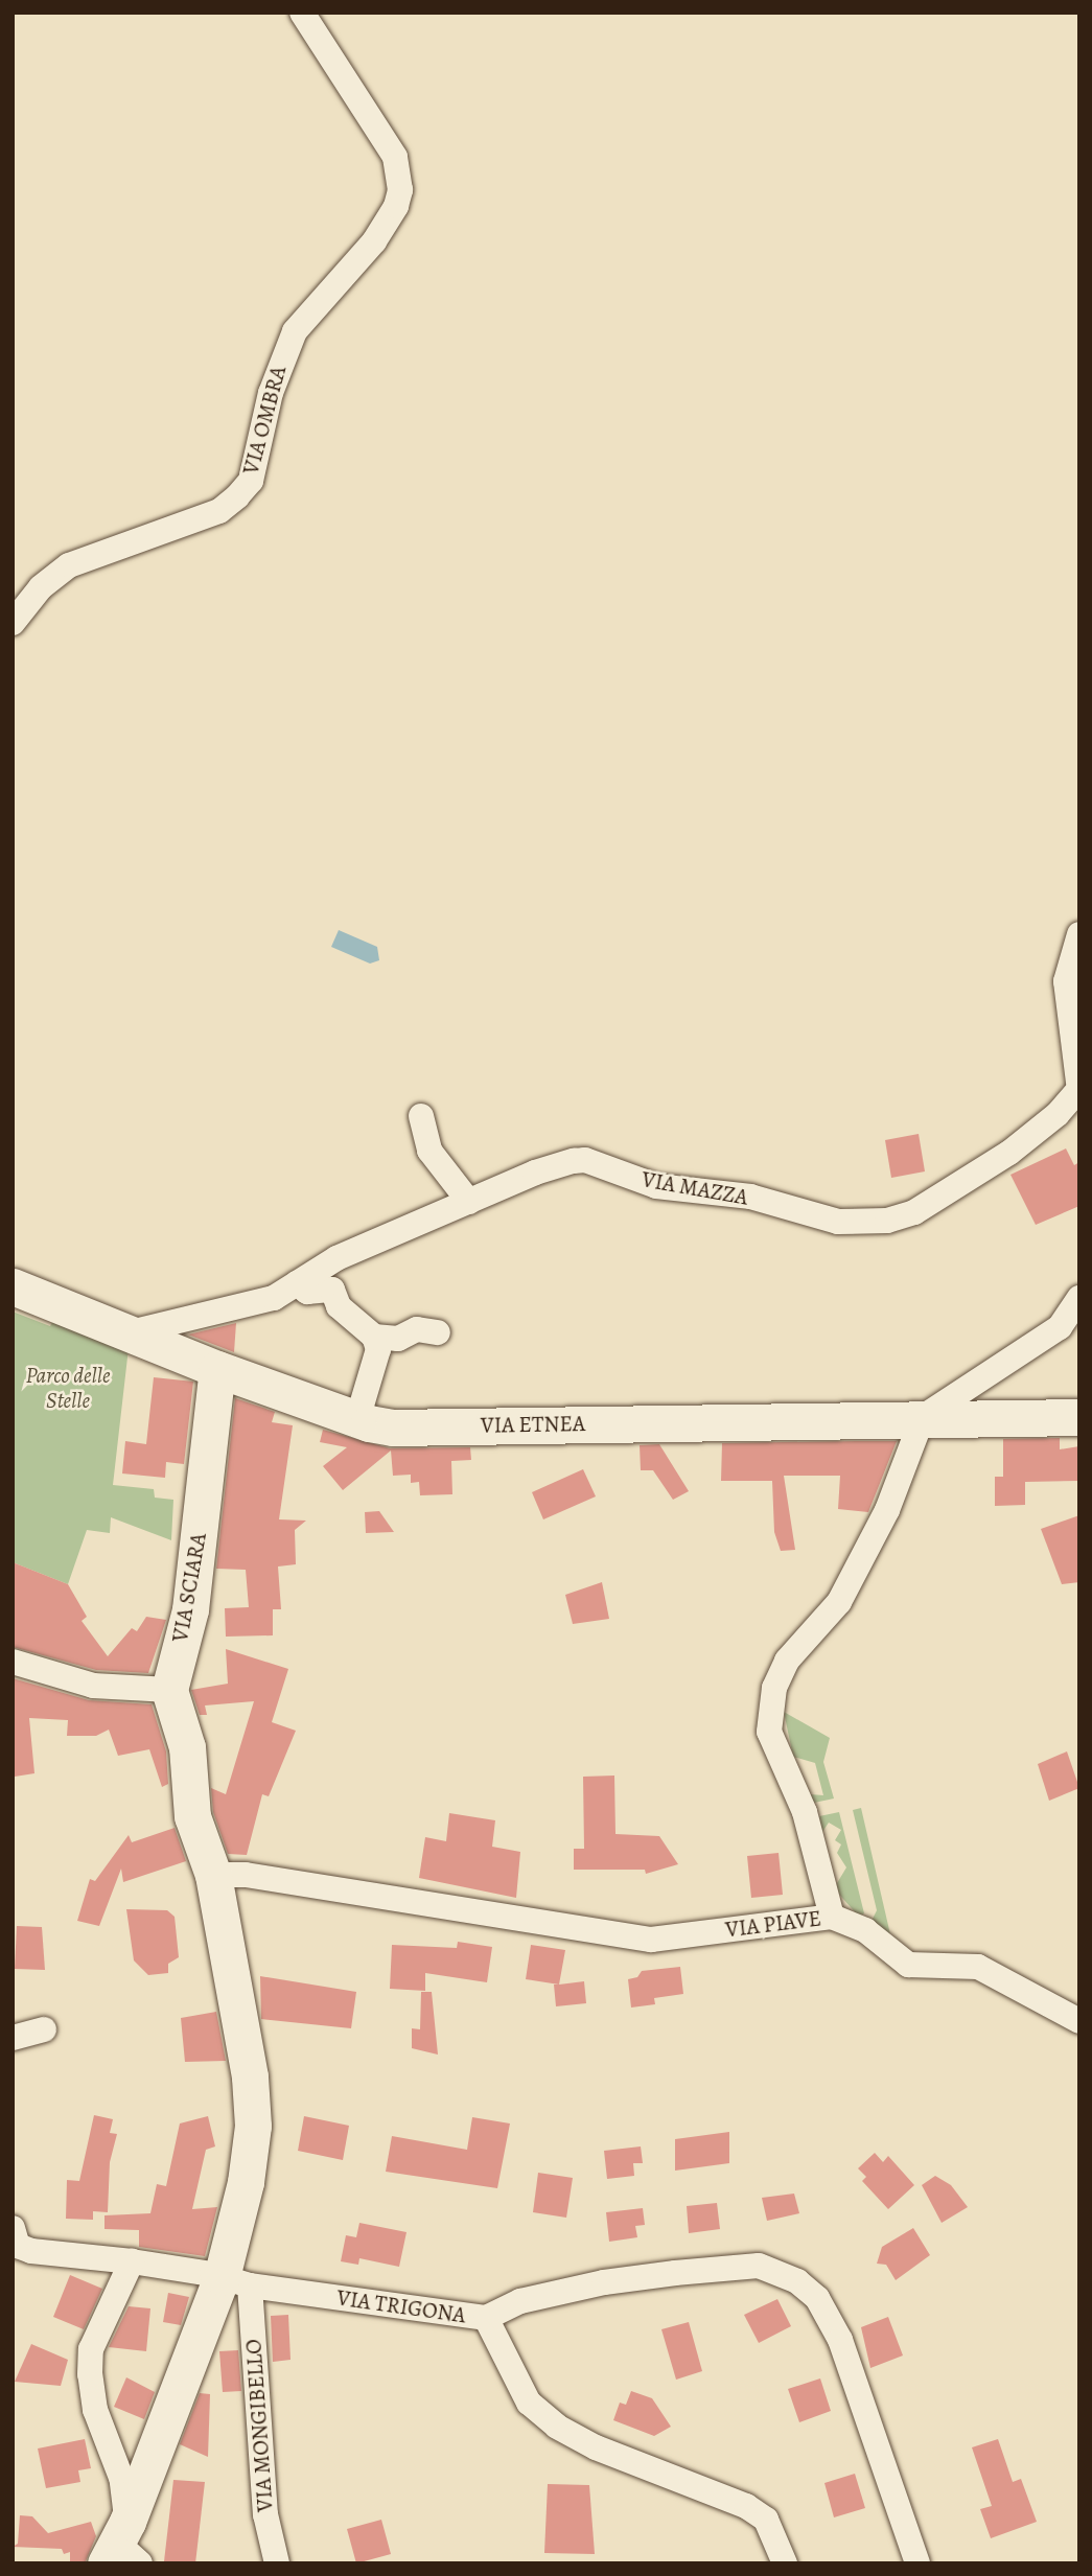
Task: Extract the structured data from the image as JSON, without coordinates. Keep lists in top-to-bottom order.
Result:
{
  "streets": {
    "street": [
      "VIA OMBRA",
      "VIA MAZZA",
      "VIA ETNEA",
      "VIA SCIARA",
      "VIA PIAVE",
      "VIA TRIGONA",
      "VIA MONGIBELLO"
    ]
  },
  "crossings": [
    ["VIA MAZZA", "VIA ETNEA"],
    ["VIA ETNEA", "VIA SCIARA"],
    ["VIA ETNEA", "VIA PIAVE"],
    ["VIA TRIGONA", "VIA MONGIBELLO"]
  ],
  "parks": ["Parco delle Stelle"]
}
